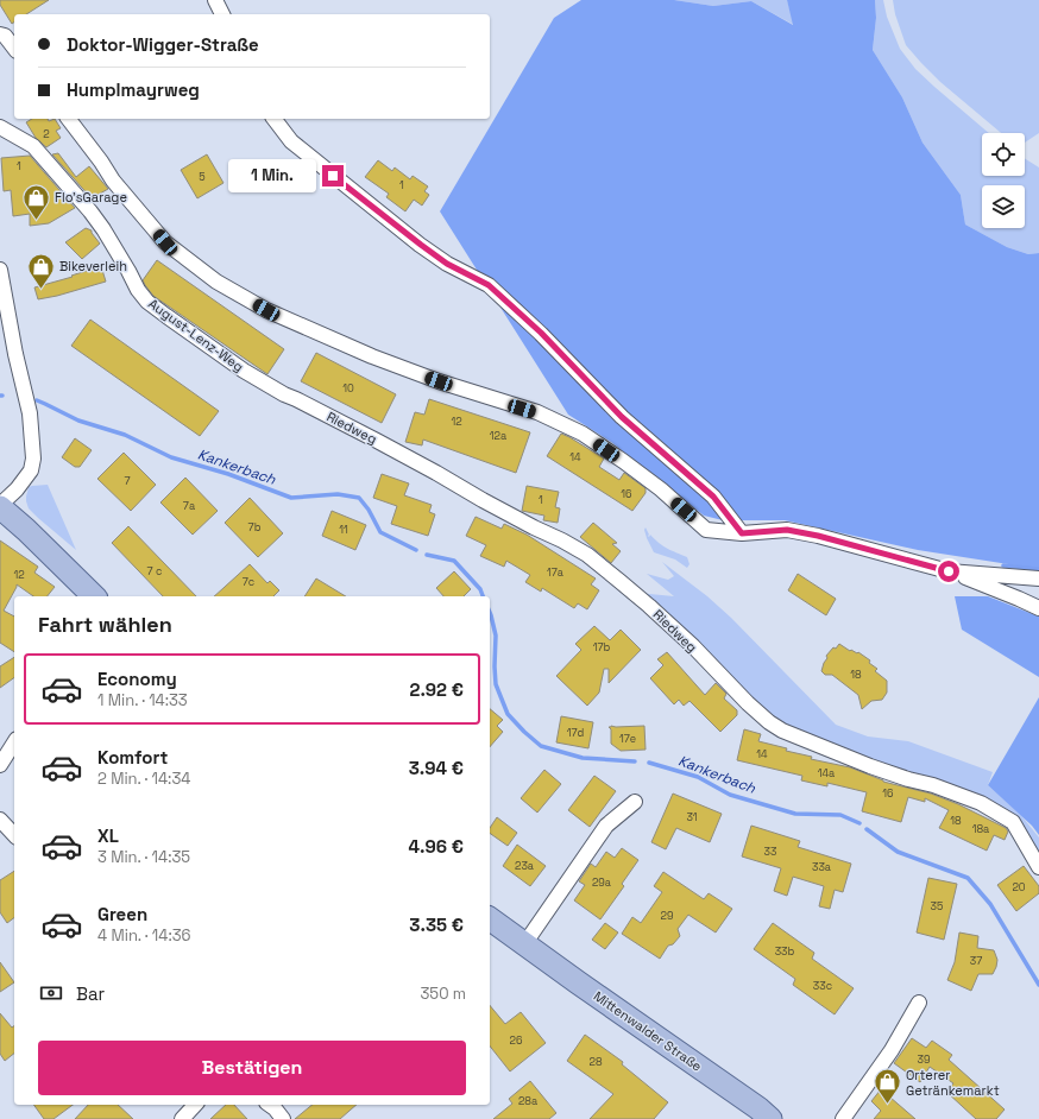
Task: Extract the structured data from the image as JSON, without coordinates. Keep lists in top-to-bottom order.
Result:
{
  "streets": {
    "main road": ["Mittenwalder Straße"],
    "street": ["August-Lenz-Weg", "Riedweg"]
  },
  "crossings": [
    ["August-Lenz-Weg", "Riedweg"]
  ],
  "water": ["Kankerbach"],
  "places": {
    "shop": ["Flo'sGarage", "Bikeverleih", "Orterer Getränkemarkt"]
  },
  "house_numbers": [
    "2",
    "1",
    "5",
    "1",
    "10",
    "12",
    "12a",
    "14",
    "7",
    "16",
    "1",
    "7a",
    "7b",
    "11",
    "7 c",
    "17a",
    "12",
    "7c",
    "17b",
    "18",
    "17d",
    "17e",
    "14",
    "14a",
    "16",
    "31",
    "18",
    "18a",
    "33",
    "23a",
    "33a",
    "29a",
    "20",
    "35",
    "29",
    "33b",
    "37",
    "33c",
    "26",
    "39",
    "28",
    "28a"
  ],
  "page": {
    "banner": ["Doktor-Wigger-Straße", "Humplmayrweg"],
    "bubble": "1 Min.",
    "heading": "Fahrt wählen",
    "list": [
      {
        "name": "Economy",
        "note": "1 Min. · 14:33",
        "value": "2.92 €"
      },
      {
        "name": "Komfort",
        "note": "2 Min. · 14:34",
        "value": "3.94 €"
      },
      {
        "name": "XL",
        "note": "3 Min. · 14:35",
        "value": "4.96 €"
      },
      {
        "name": "Green",
        "note": "4 Min. · 14:36",
        "value": "3.35 €"
      }
    ],
    "pay": ["Bar", "350 m"],
    "buttons": "Bestätigen"
  }
}
